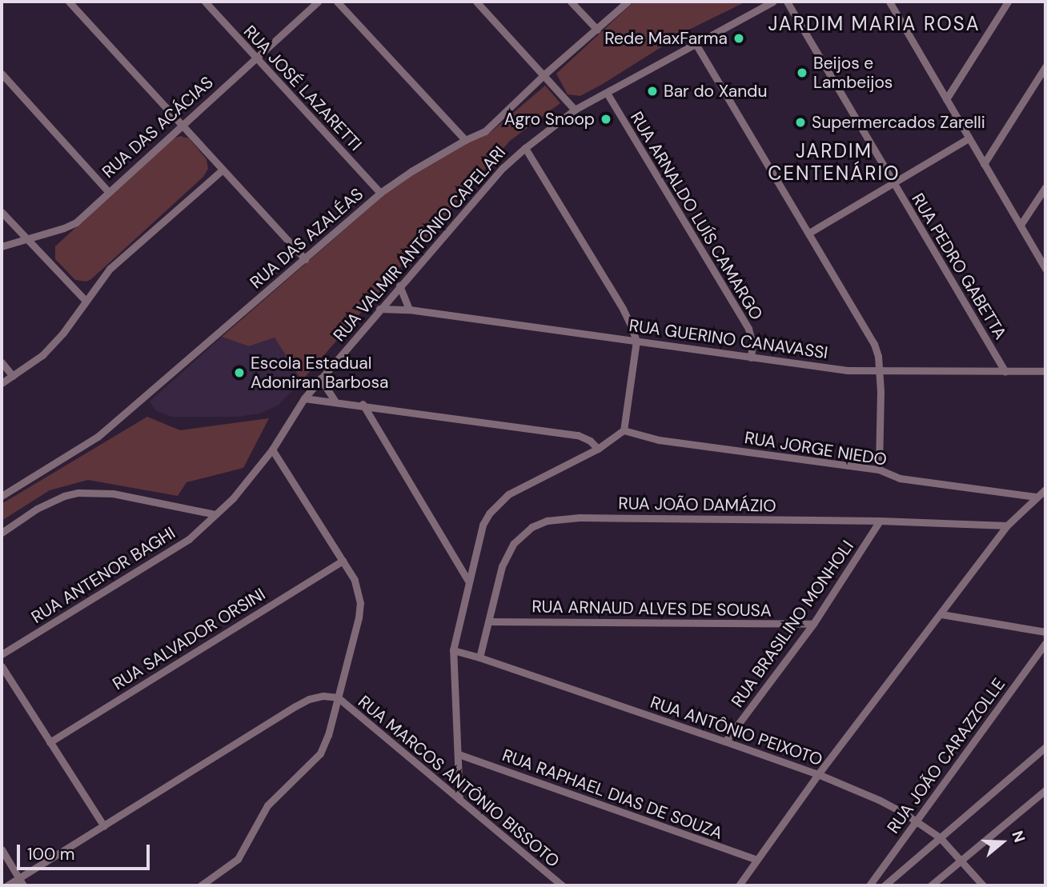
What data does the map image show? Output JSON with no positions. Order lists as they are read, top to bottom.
{
  "streets": {
    "street": [
      "RUA JOSÉ LAZARETTI",
      "RUA DAS ACÁCIAS",
      "RUA ARNALDO LUÍS CAMARGO",
      "RUA DAS AZALÉAS",
      "RUA VALMIR ANTÔNIO CAPELARI",
      "RUA PEDRO GABETTA",
      "RUA GUERINO CANAVASSI",
      "RUA JORGE NIEDO",
      "RUA JOÃO DAMÁZIO",
      "RUA ANTENOR BAGHI",
      "RUA ARNAUD ALVES DE SOUSA",
      "RUA BRASILINO MONHOLI",
      "RUA SALVADOR ORSINI",
      "RUA ANTÔNIO PEIXOTO",
      "RUA JOÃO CARAZZOLLE",
      "RUA MARCOS ANTÔNIO BISSOTO",
      "RUA RAPHAEL DIAS DE SOUZA"
    ]
  },
  "crossings": [
    ["RUA JOSÉ LAZARETTI", "RUA DAS ACÁCIAS"],
    ["RUA JOSÉ LAZARETTI", "RUA DAS AZALÉAS"],
    ["RUA ARNALDO LUÍS CAMARGO", "RUA VALMIR ANTÔNIO CAPELARI"],
    ["RUA ARNALDO LUÍS CAMARGO", "RUA GUERINO CANAVASSI"],
    ["RUA VALMIR ANTÔNIO CAPELARI", "RUA GUERINO CANAVASSI"],
    ["RUA VALMIR ANTÔNIO CAPELARI", "RUA ANTENOR BAGHI"],
    ["RUA PEDRO GABETTA", "RUA GUERINO CANAVASSI"],
    ["RUA JOÃO DAMÁZIO", "RUA ARNAUD ALVES DE SOUSA"],
    ["RUA JOÃO DAMÁZIO", "RUA BRASILINO MONHOLI"],
    ["RUA JOÃO DAMÁZIO", "RUA ANTÔNIO PEIXOTO"],
    ["RUA ARNAUD ALVES DE SOUSA", "RUA BRASILINO MONHOLI"],
    ["RUA BRASILINO MONHOLI", "RUA ANTÔNIO PEIXOTO"],
    ["RUA ANTÔNIO PEIXOTO", "RUA JOÃO CARAZZOLLE"]
  ],
  "districts": ["JARDIM MARIA ROSA", "JARDIM CENTENÁRIO"],
  "places": [
    "Rede MaxFarma",
    "Beijos e Lambeijos",
    "Bar do Xandu",
    "Agro Snoop",
    "Supermercados Zarelli",
    "Escola Estadual Adoniran Barbosa"
  ],
  "scale_bar": "100 m",
  "north": "right"
}
